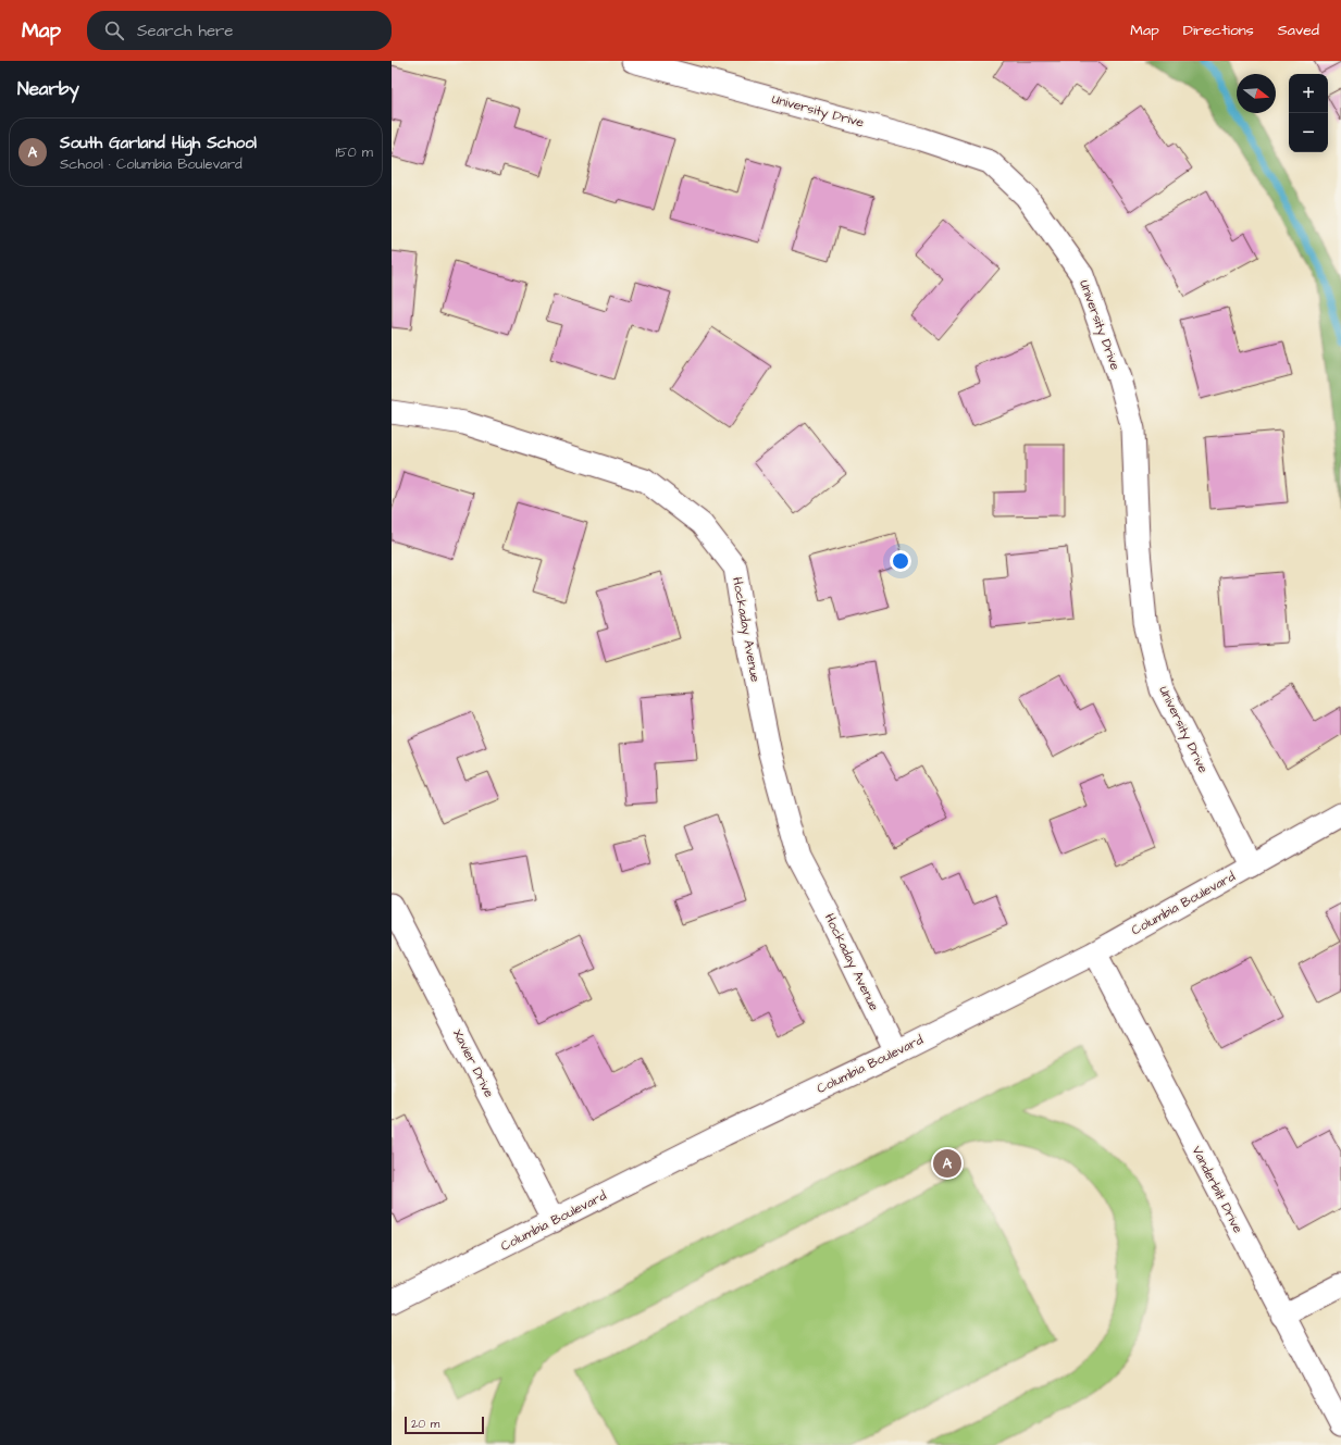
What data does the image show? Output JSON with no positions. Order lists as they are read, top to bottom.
{
  "streets": {
    "street": [
      "University Drive",
      "Hockaday Avenue",
      "Columbia Boulevard",
      "Xavier Drive",
      "Vanderbilt Drive"
    ]
  },
  "crossings": [
    ["University Drive", "Columbia Boulevard"],
    ["Hockaday Avenue", "Columbia Boulevard"],
    ["Columbia Boulevard", "Xavier Drive"],
    ["Columbia Boulevard", "Vanderbilt Drive"]
  ],
  "scale_bar": "20 m",
  "north": "right",
  "page": {
    "header": "Map",
    "search": "Search here",
    "nav": ["Map", "Directions", "Saved"],
    "heading": "Nearby",
    "map_buttons": ["+", "−"],
    "list": [
      {
        "mark": "A",
        "name": "South Garland High School",
        "note": "School · Columbia Boulevard",
        "value": "150 m"
      }
    ],
    "pins": "A",
    "scale": "20 m"
  }
}
